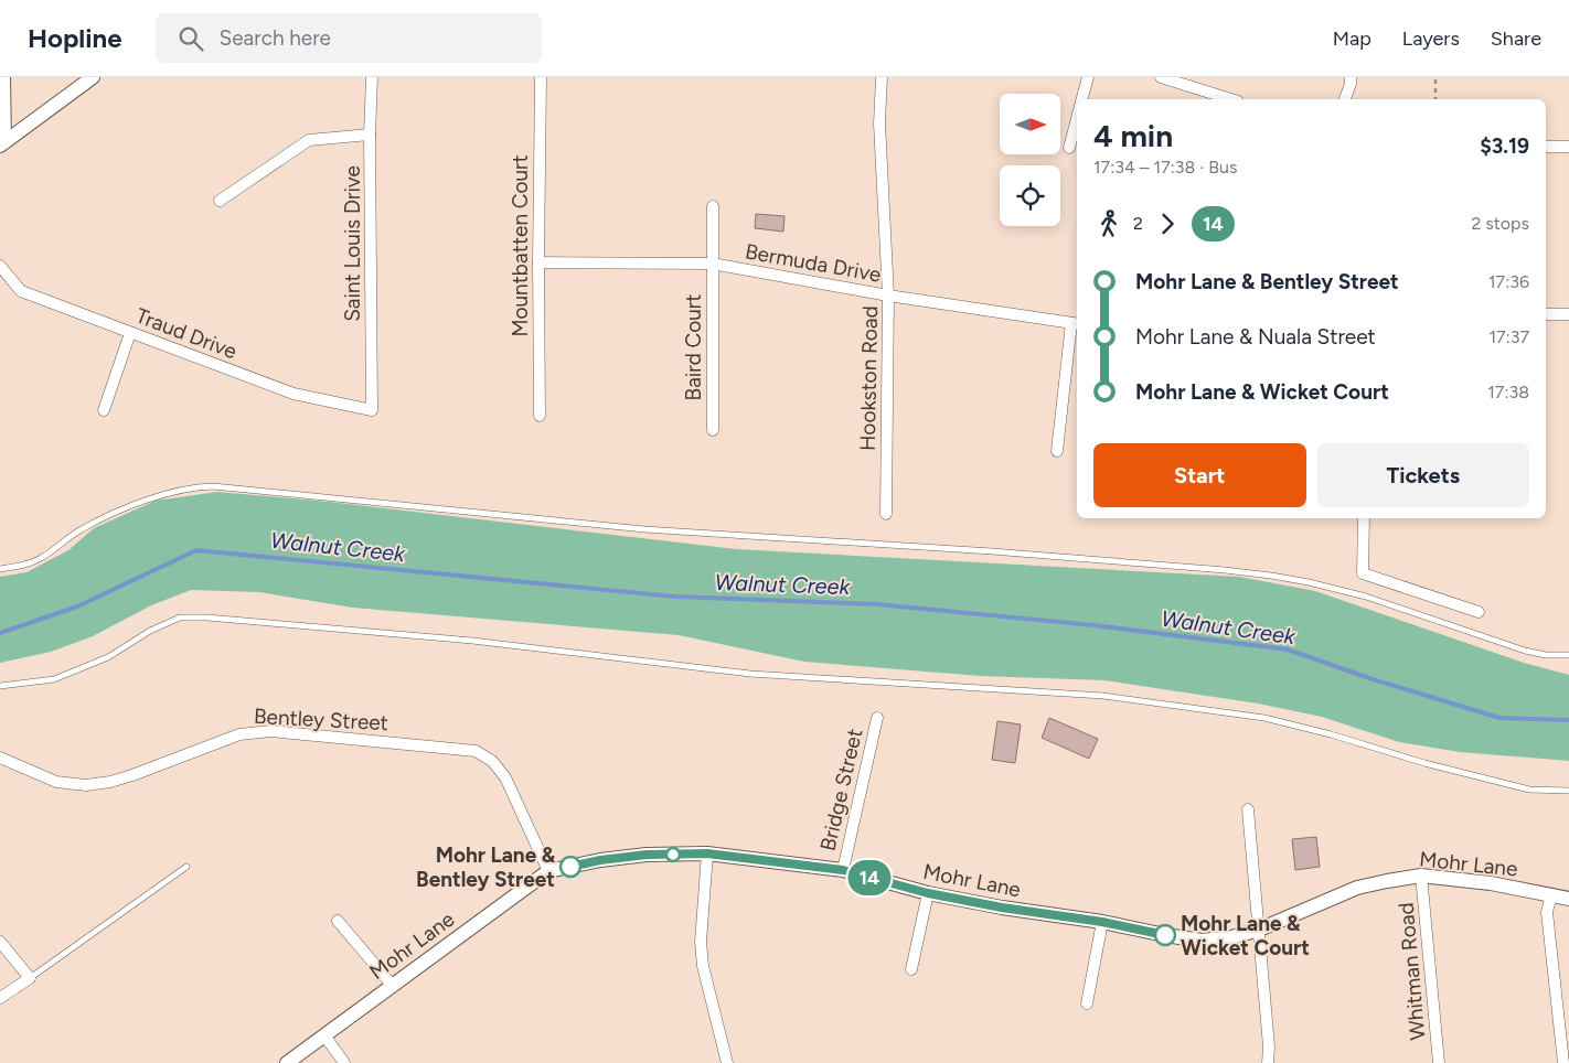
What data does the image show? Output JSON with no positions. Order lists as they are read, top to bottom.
{
  "streets": {
    "street": [
      "Saint Louis Drive",
      "Mountbatten Court",
      "Bermuda Drive",
      "Traud Drive",
      "Baird Court",
      "Hookston Road",
      "Bentley Street",
      "Bridge Street",
      "Mohr Lane",
      "Whitman Road"
    ]
  },
  "crossings": [
    ["Saint Louis Drive", "Traud Drive"],
    ["Mountbatten Court", "Bermuda Drive"],
    ["Bermuda Drive", "Baird Court"],
    ["Bermuda Drive", "Hookston Road"],
    ["Bentley Street", "Mohr Lane"],
    ["Bridge Street", "Mohr Lane"],
    ["Mohr Lane", "Whitman Road"]
  ],
  "water": ["Walnut Creek"],
  "places": ["Mohr Lane & Bentley Street", "Mohr Lane & Wicket Court"],
  "lines": ["bus line 14"],
  "north": "right",
  "page": {
    "header": "Hopline",
    "search": "Search here",
    "nav": ["Map", "Layers", "Share"],
    "on_map": "14",
    "heading": ["4 min", "17:34 – 17:38 · Bus", "$3.19"],
    "legs": ["2", "14", "2 stops"],
    "list": [
      {
        "name": "Mohr Lane & Bentley Street",
        "value": "17:36"
      },
      {
        "name": "Mohr Lane & Nuala Street",
        "value": "17:37"
      },
      {
        "name": "Mohr Lane & Wicket Court",
        "value": "17:38"
      }
    ],
    "buttons": ["Start", "Tickets"]
  }
}
